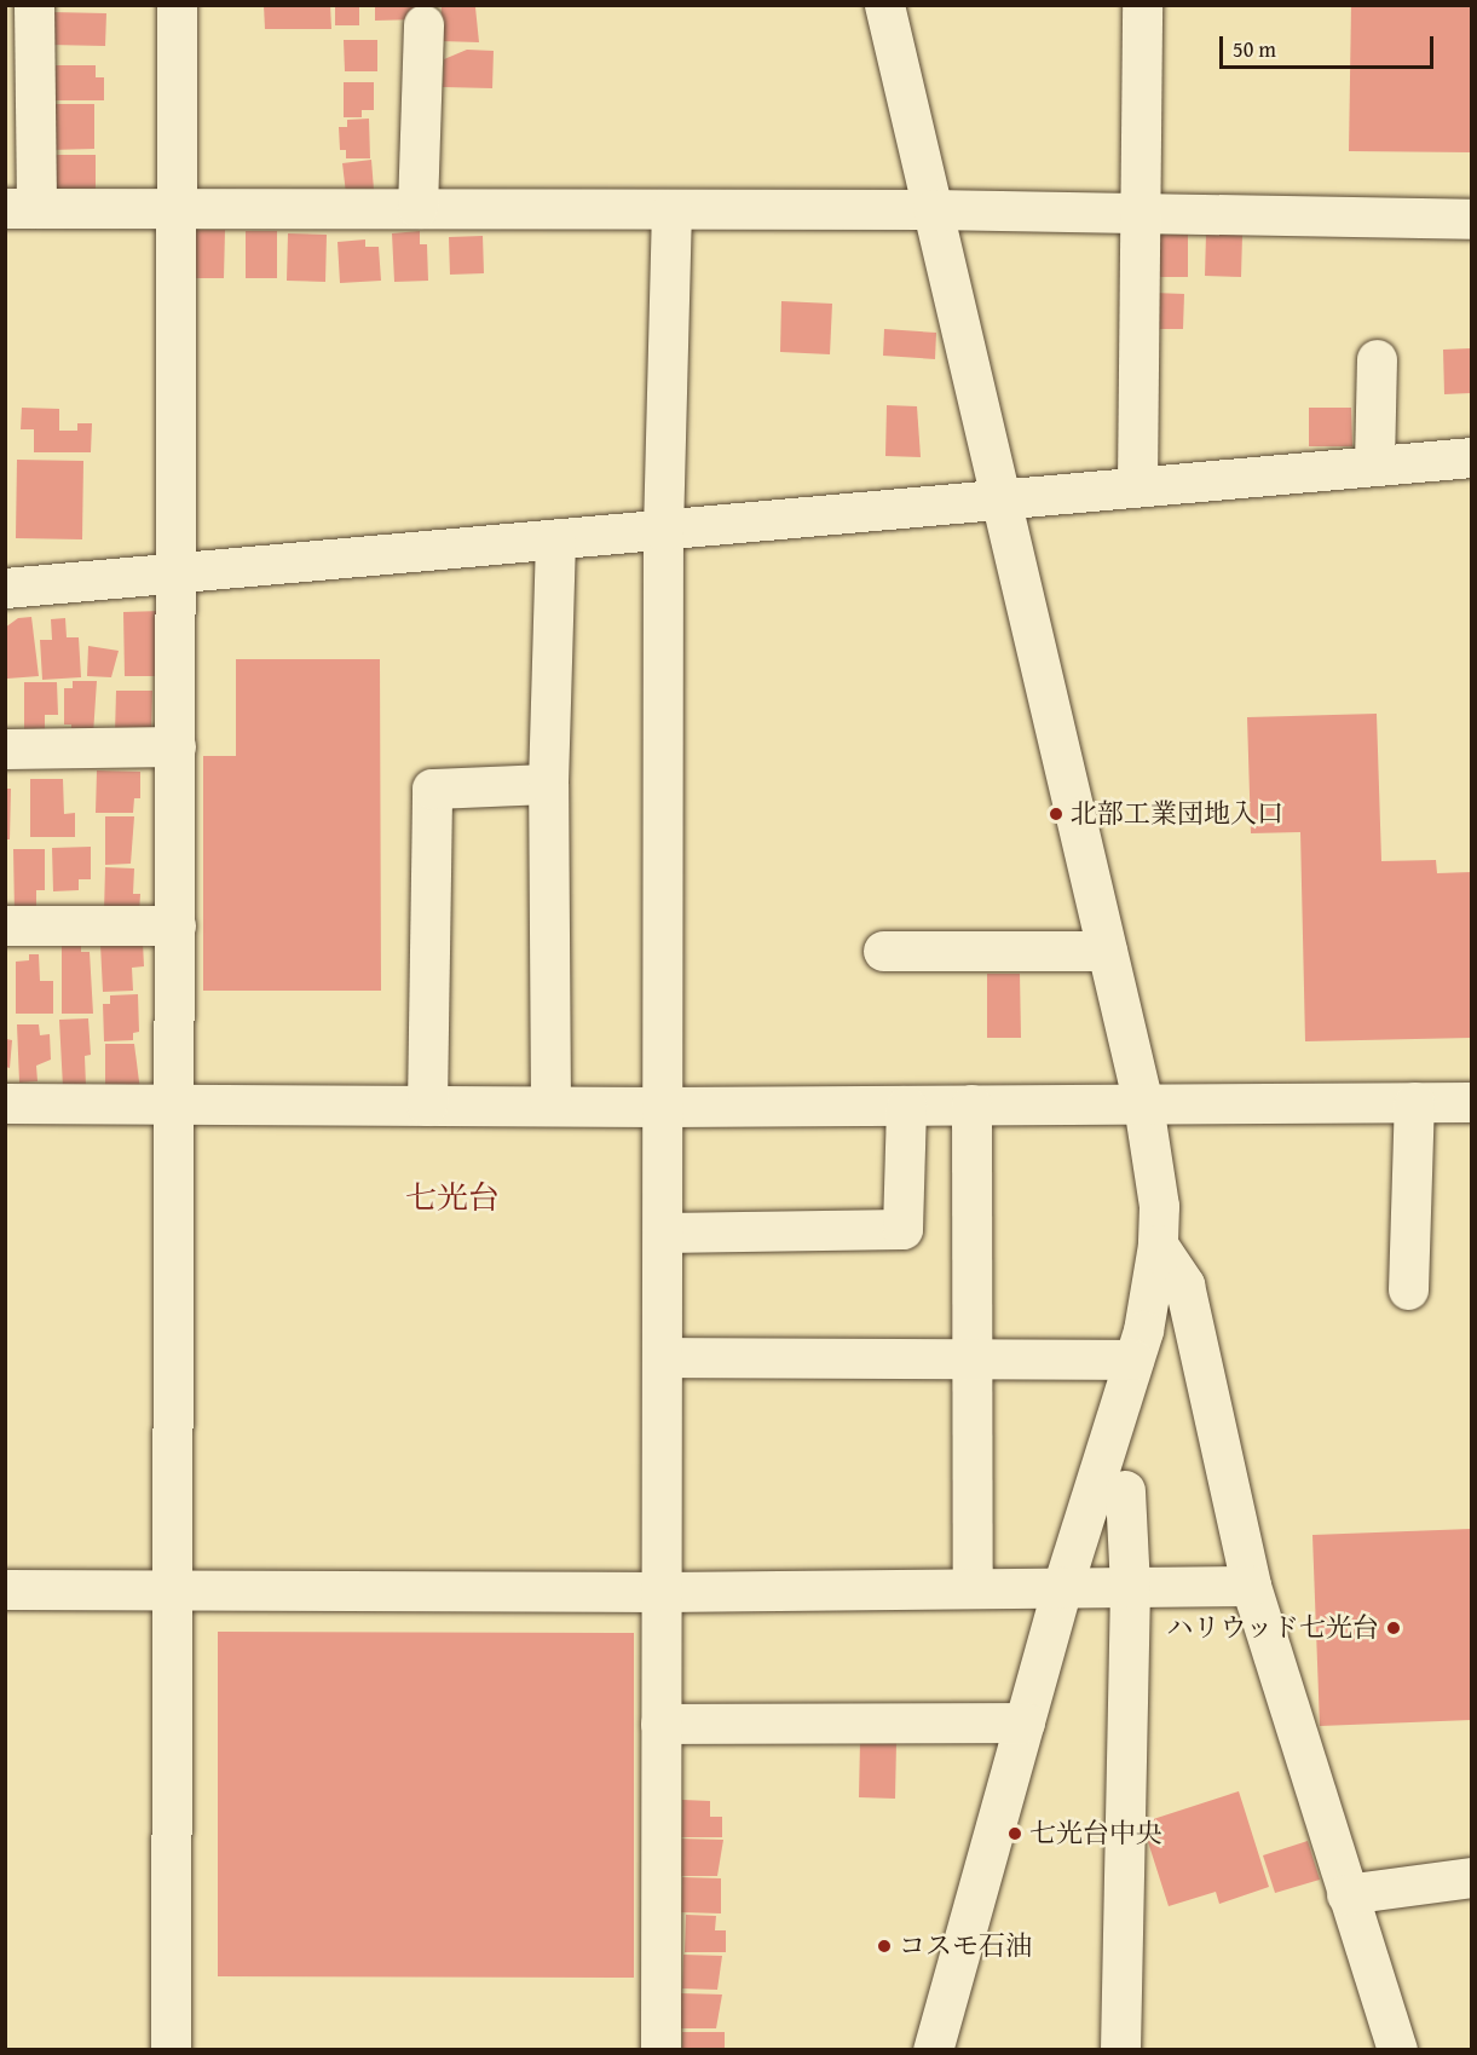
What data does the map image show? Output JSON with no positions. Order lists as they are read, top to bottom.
{
  "districts": ["七光台"],
  "places": [
    "北部工業団地入口",
    "ハリウッド七光台",
    "七光台中央",
    "コスモ石油"
  ],
  "scale_bar": "50 m"
}
